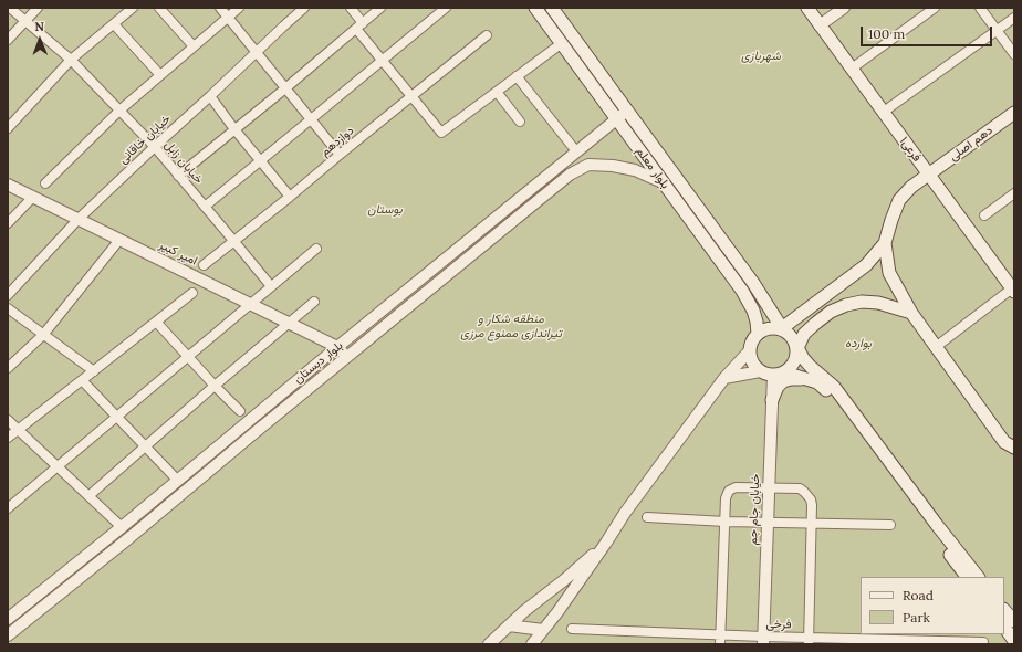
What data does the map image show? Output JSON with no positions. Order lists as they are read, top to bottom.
{
  "streets": {
    "main road": ["دهم اصلی", "فرعی۱", "بلوار معلم"],
    "street": [
      "خیابان خاقانی",
      "دوازدهم",
      "خیابان زابل",
      "امیر کبیر",
      "بلوار دبستان",
      "خیابان جام جم",
      "فرخی"
    ]
  },
  "crossings": [
    ["خیابان خاقانی", "خیابان زابل"],
    ["خیابان خاقانی", "امیر کبیر"],
    ["دوازدهم", "خیابان زابل"],
    ["دهم اصلی", "فرعی۱"],
    ["بلوار معلم", "بلوار دبستان"],
    ["بلوار معلم", "خیابان جام جم"],
    ["امیر کبیر", "بلوار دبستان"],
    ["خیابان جام جم", "فرخی"]
  ],
  "parks": [
    "شهربازی",
    "بوستان",
    "منطقه شکار و تیراندازی ممنوع مرزی",
    "بوارده"
  ],
  "legend": ["Road", "Park"],
  "scale_bar": "100 m",
  "north": "top"
}
